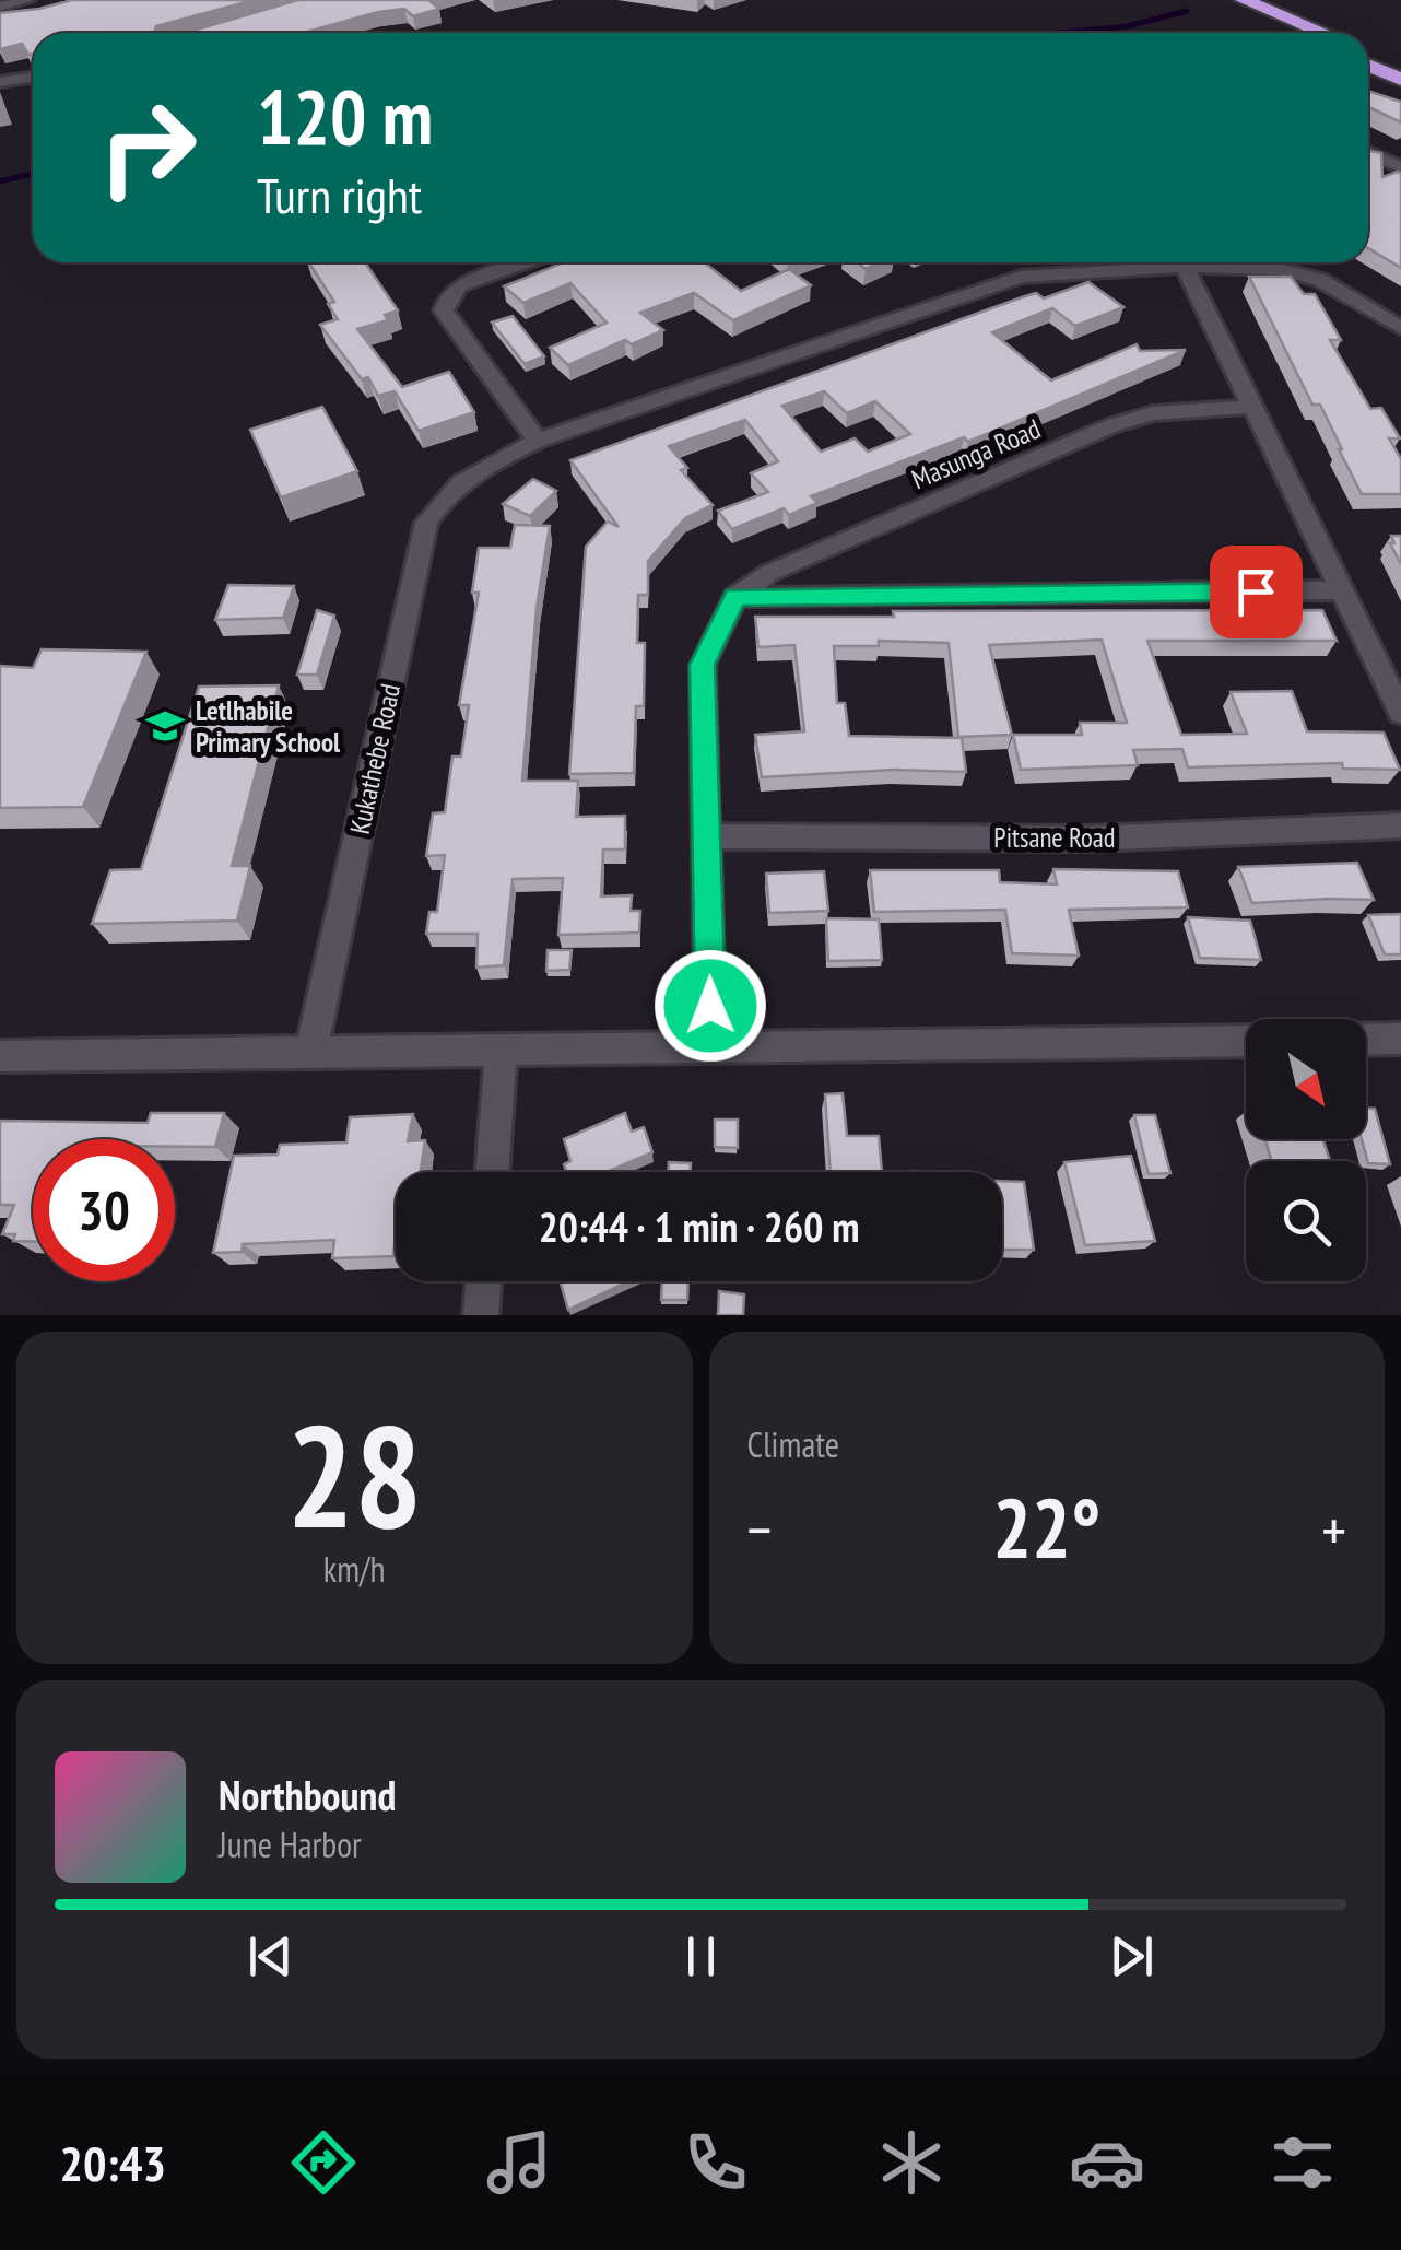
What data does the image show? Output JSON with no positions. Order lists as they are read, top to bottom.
{
  "streets": {
    "street": ["Masunga Road", "Kukathebe Road", "Pitsane Road"]
  },
  "places": {
    "school or university": ["Letlhabile Primary School"]
  },
  "north": "bottom right",
  "page": {
    "turn": ["120 m", "Turn right"],
    "limit": "30",
    "trip": "20:44 · 1 min · 260 m",
    "tile": [
      ["28", "km/h"],
      "Climate"
    ],
    "heat": ["−", "22°", "+"],
    "song": ["Northbound", "June Harbor"],
    "tabs": "20:43"
  }
}
